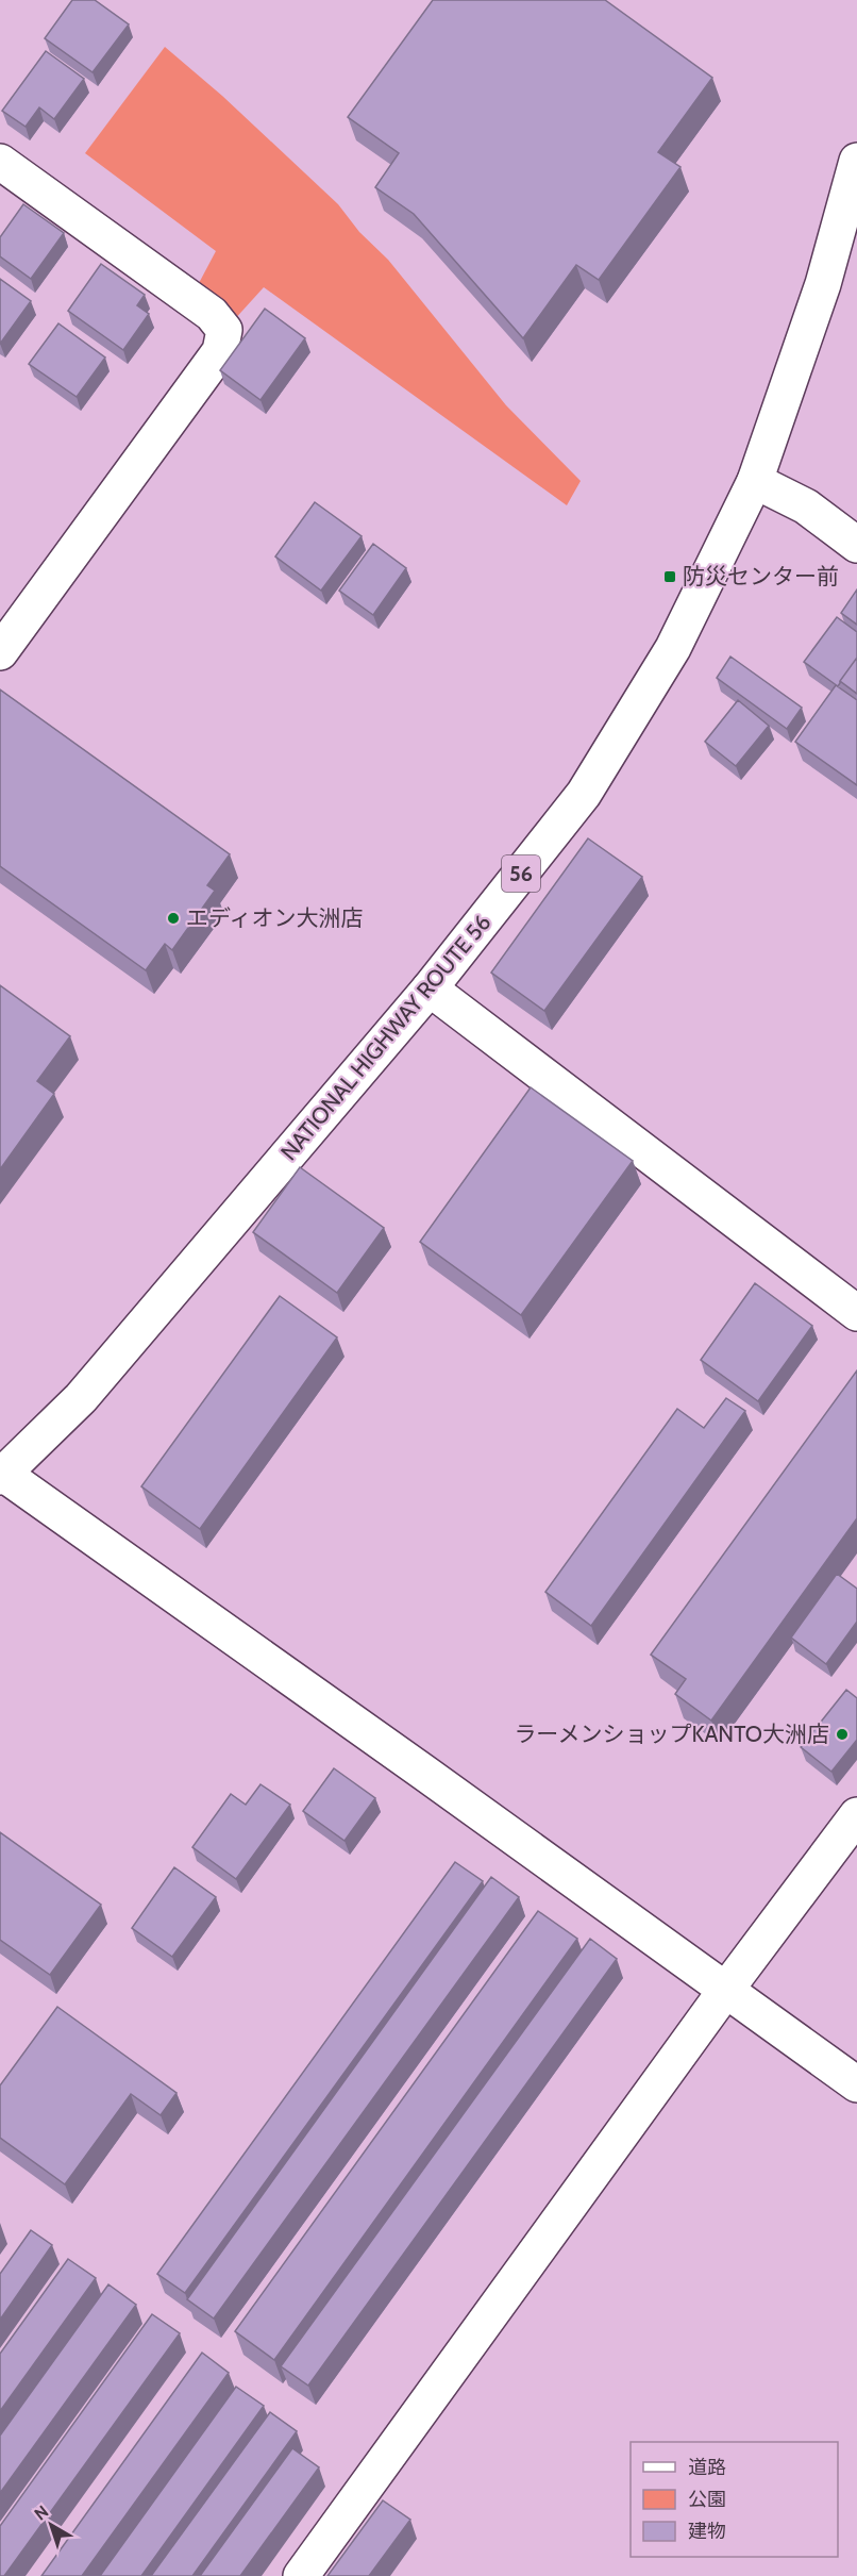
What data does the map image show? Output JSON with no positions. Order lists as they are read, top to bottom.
{
  "streets": {
    "main road": ["56", "NATIONAL HIGHWAY ROUTE 56"]
  },
  "places": {
    "transit": ["防災センター前"],
    "other": ["エディオン大洲店", "ラーメンショップKANTO大洲店"]
  },
  "legend": ["道路", "公園", "建物"],
  "north": "top left"
}
